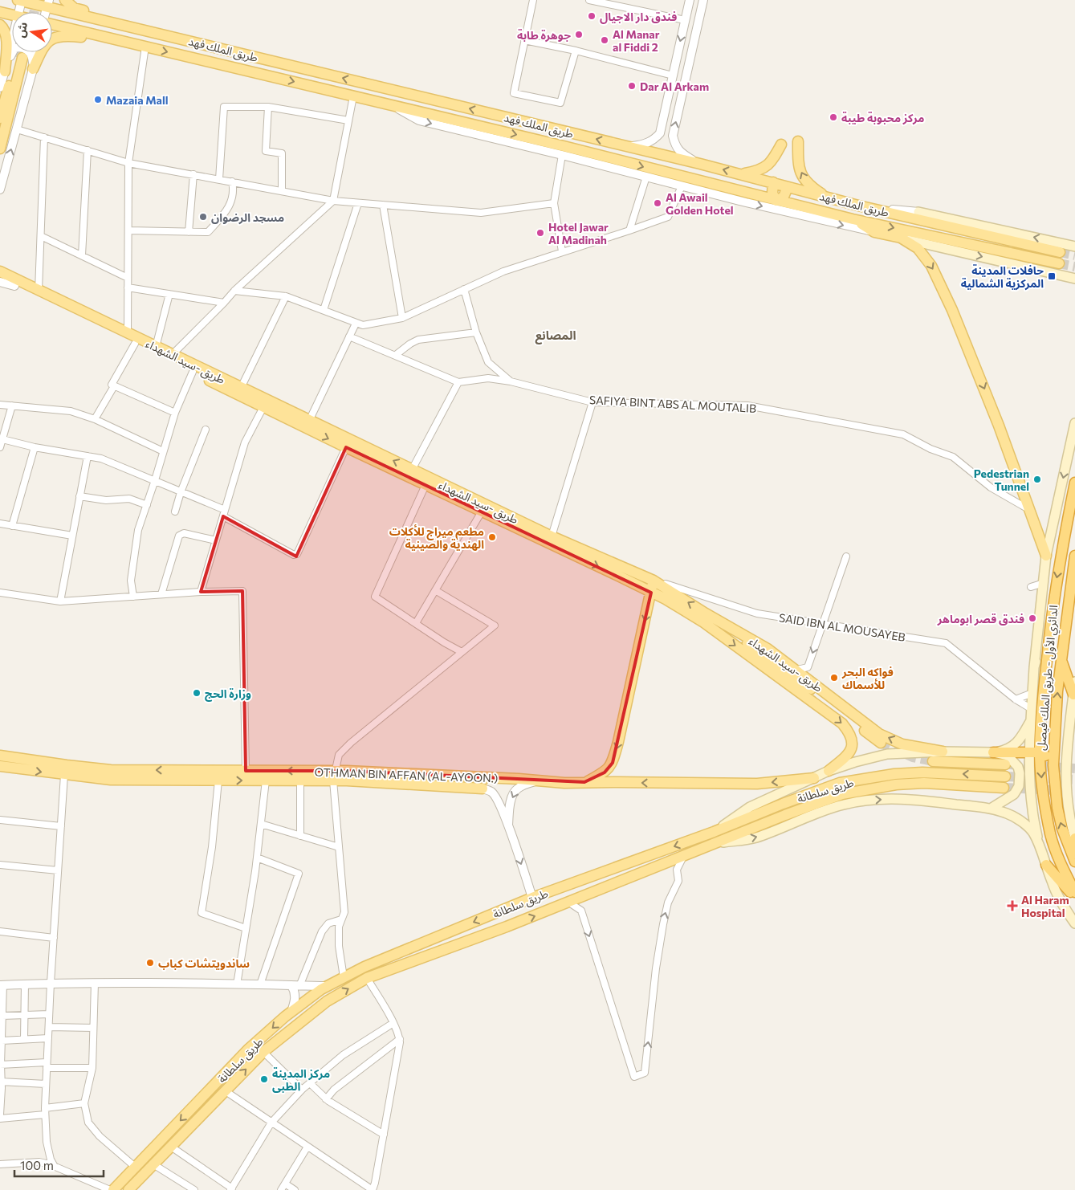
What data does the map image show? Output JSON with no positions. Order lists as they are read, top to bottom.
{
  "streets": {
    "highway": ["الدائري الأول - طريق الملك فيصل"],
    "main road": [
      "طريق الملك فهد",
      "طريق -سيد الشهداء",
      "OTHMAN BIN AFFAN (AL-AYOON.)",
      "طريق سلطانة"
    ],
    "street": ["SAFIYA BINT ABS AL MOUTALIB", "SAID IBN AL MOUSAYEB"]
  },
  "crossings": [
    ["طريق -سيد الشهداء", "SAID IBN AL MOUSAYEB"]
  ],
  "districts": ["المصانع"],
  "places": {
    "other": [
      "فندق دار الاجيال",
      "جوهرة طابة",
      "Al Manar al Fiddi 2",
      "Dar Al Arkam",
      "Mazaia Mall",
      "مركز محبوبة طيبة",
      "Al Awail Golden Hotel",
      "مسجد الرضوان",
      "Hotel Jawar Al Madinah",
      "Pedestrian Tunnel",
      "مطعم ميراج للأكلات الهندية والصينية",
      "فندق قصر ابوماهر",
      "فواكه البحر للأسماك",
      "وزارة الحج",
      "ساندويتشات كباب",
      "مرکز المدینة الطبی"
    ],
    "transit": ["حافلات المدينة المركزية الشمالية"],
    "health": ["Al Haram Hospital"]
  },
  "scale_bar": "100 m",
  "north": "left"
}
